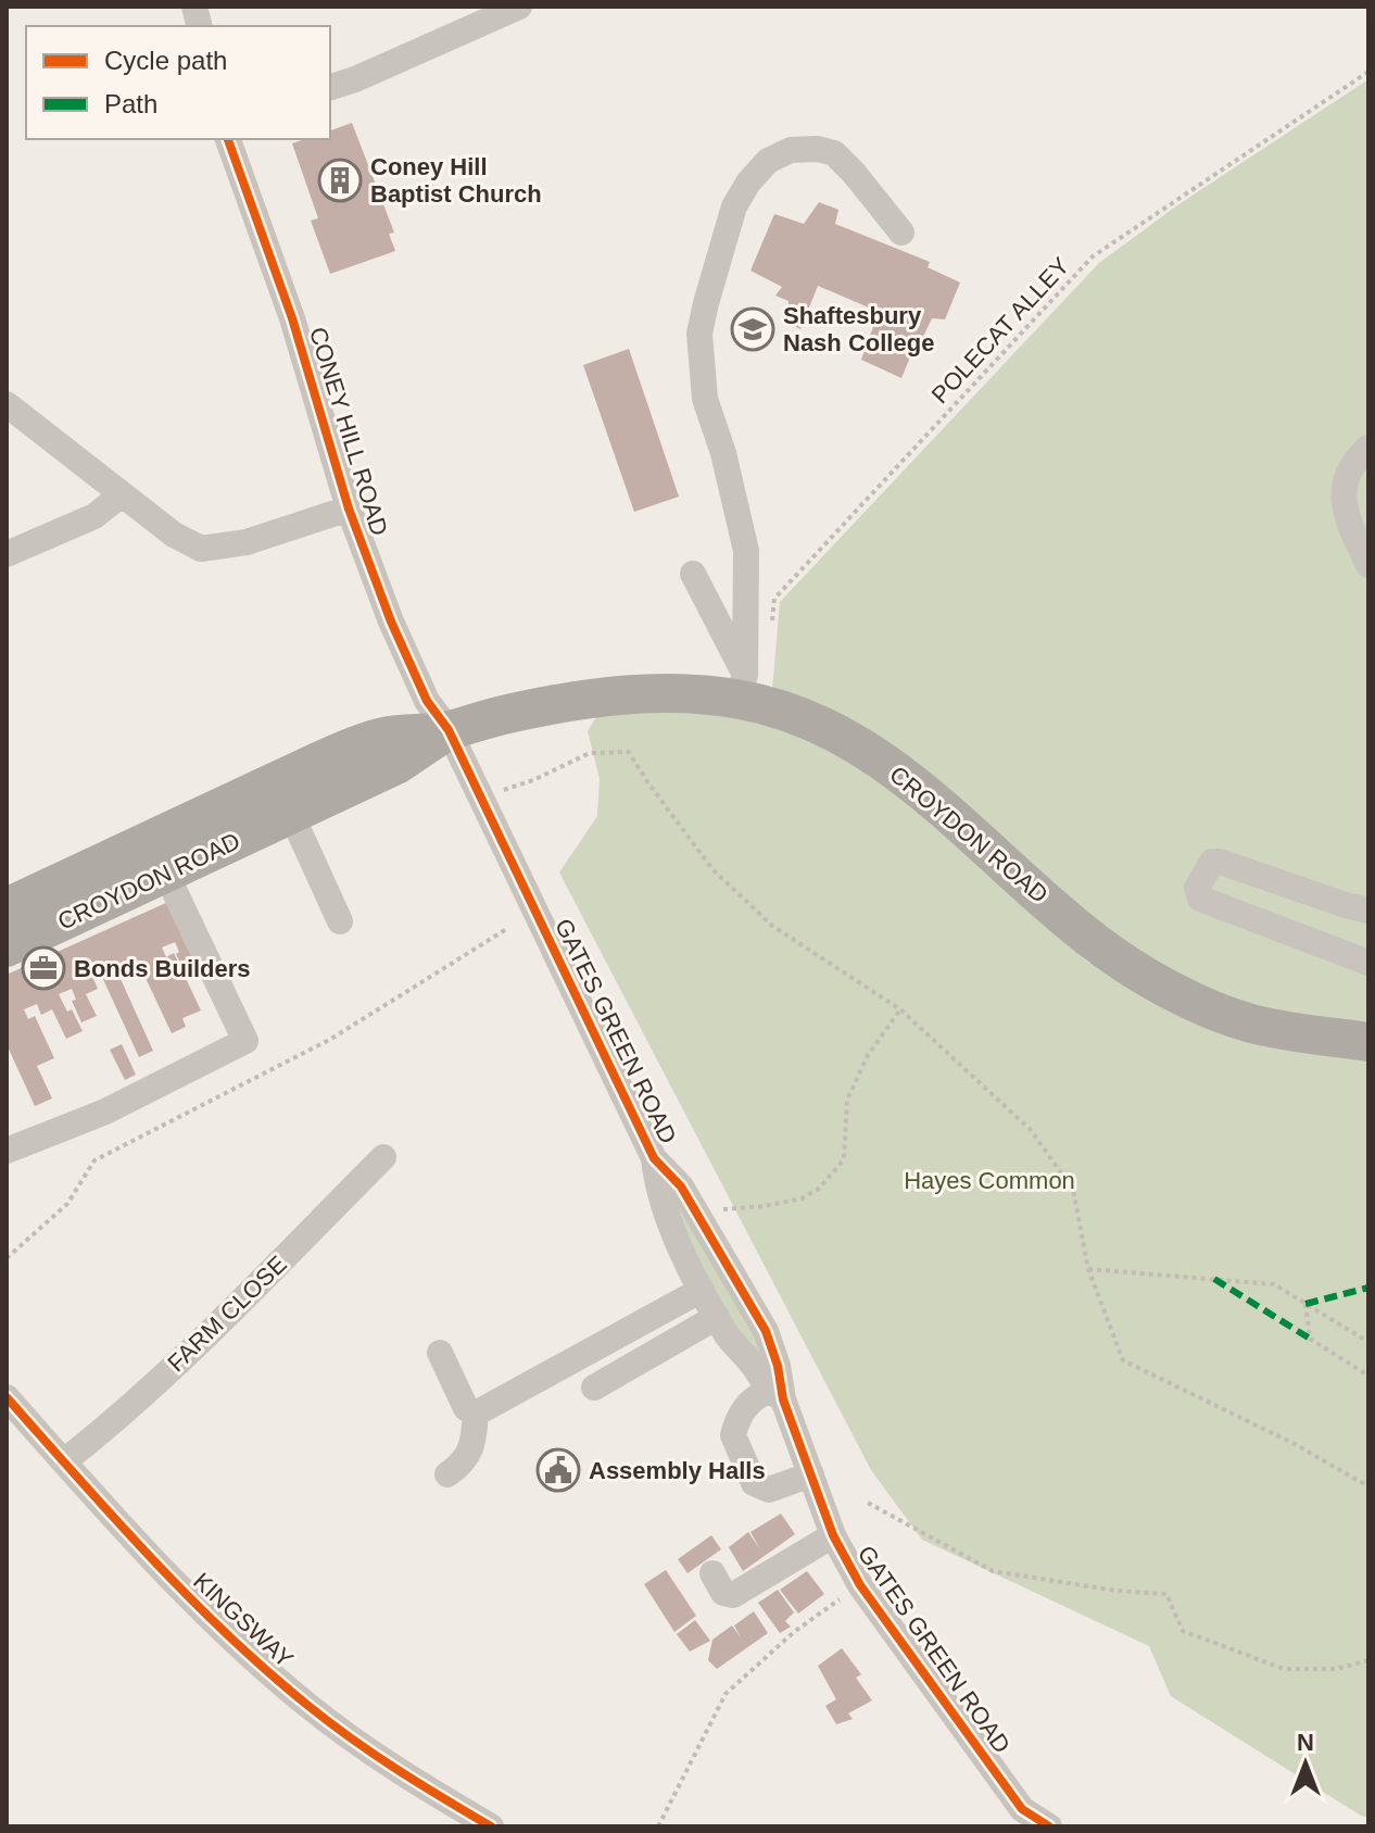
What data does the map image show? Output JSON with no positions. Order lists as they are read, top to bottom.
{
  "streets": {
    "highway": ["CROYDON ROAD"],
    "street": [
      "CONEY HILL ROAD",
      "GATES GREEN ROAD",
      "FARM CLOSE",
      "KINGSWAY"
    ],
    "path": ["POLECAT ALLEY"]
  },
  "crossings": [
    ["CONEY HILL ROAD", "CROYDON ROAD"],
    ["CONEY HILL ROAD", "GATES GREEN ROAD"],
    ["CROYDON ROAD", "GATES GREEN ROAD"],
    ["FARM CLOSE", "KINGSWAY"]
  ],
  "parks": ["Hayes Common"],
  "places": {
    "building": ["Coney Hill Baptist Church"],
    "school or university": ["Shaftesbury Nash College"],
    "office": ["Bonds Builders"],
    "public building": ["Assembly Halls"]
  },
  "legend": ["Cycle path", "Path"],
  "north": "top"
}
